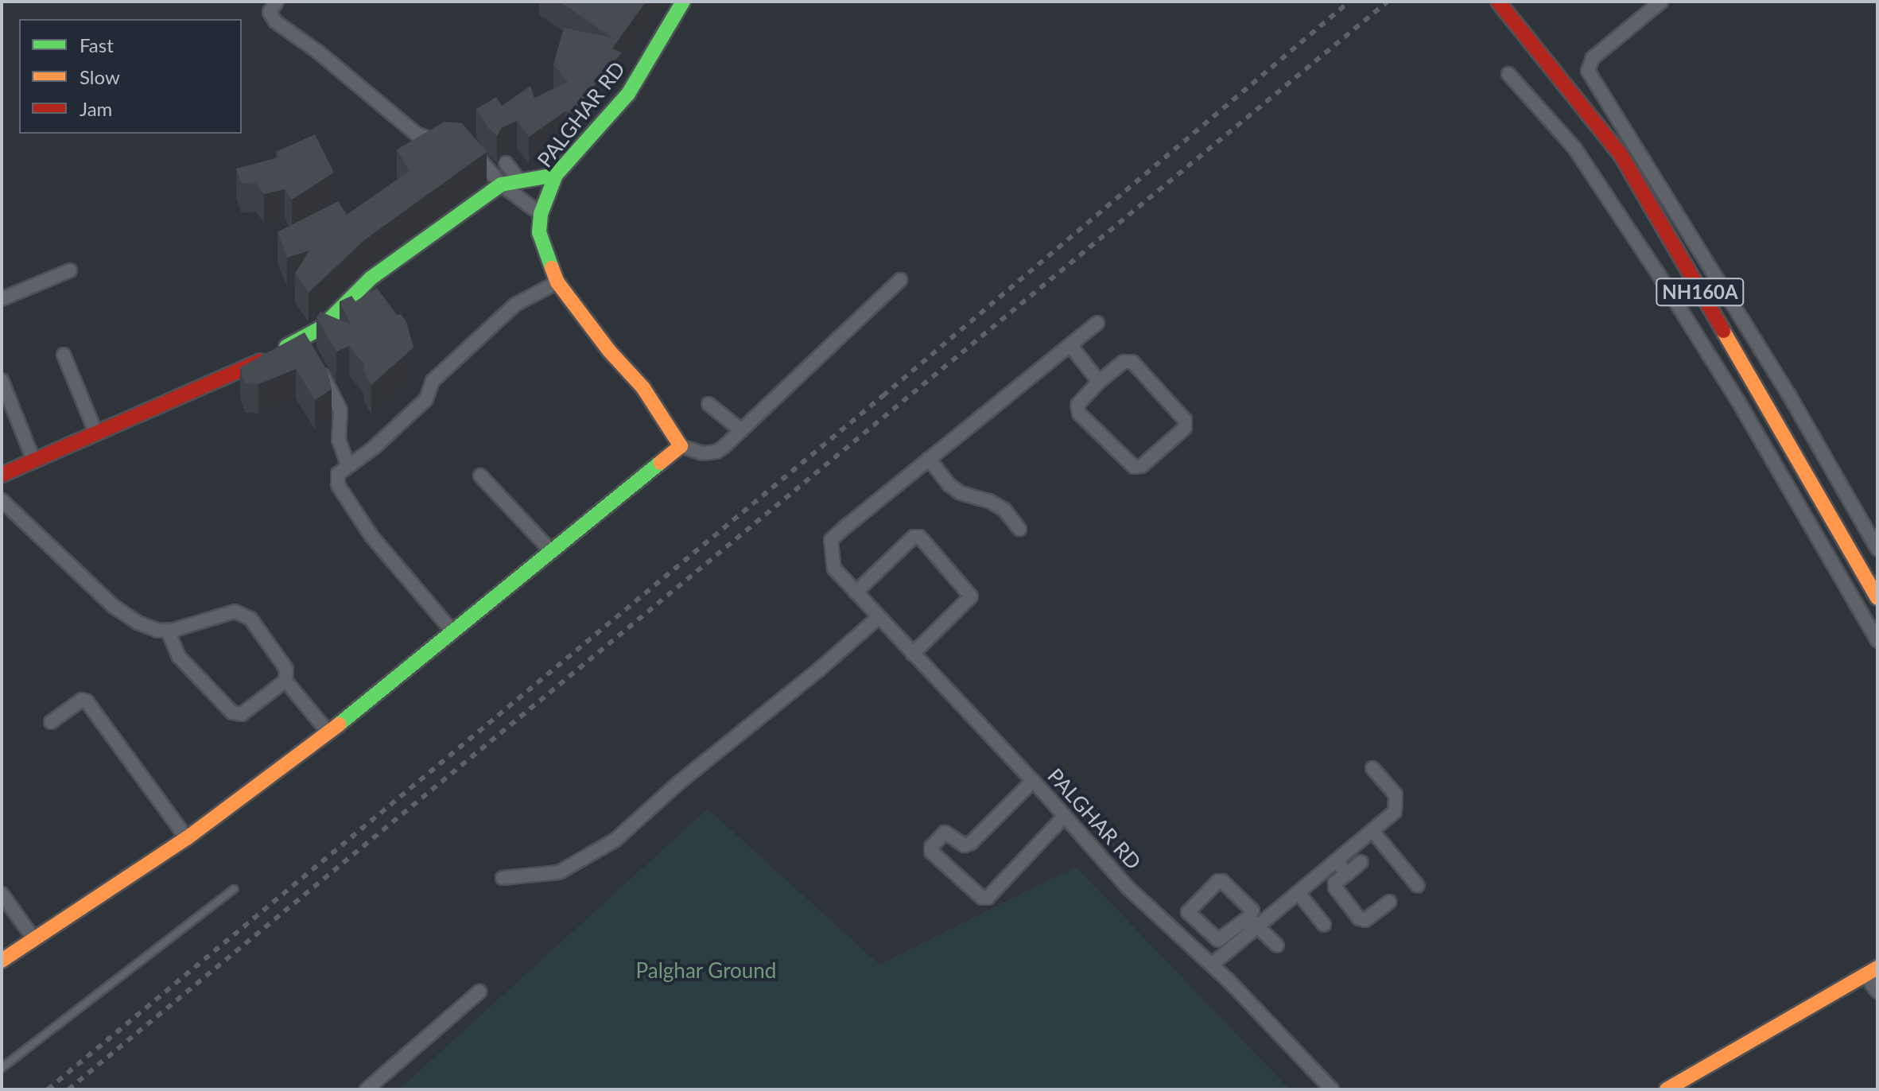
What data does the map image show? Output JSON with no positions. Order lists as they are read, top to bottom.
{
  "streets": {
    "main road": ["PALGHAR RD", "NH160A"]
  },
  "parks": ["Palghar Ground"],
  "legend": ["Fast", "Slow", "Jam"]
}
